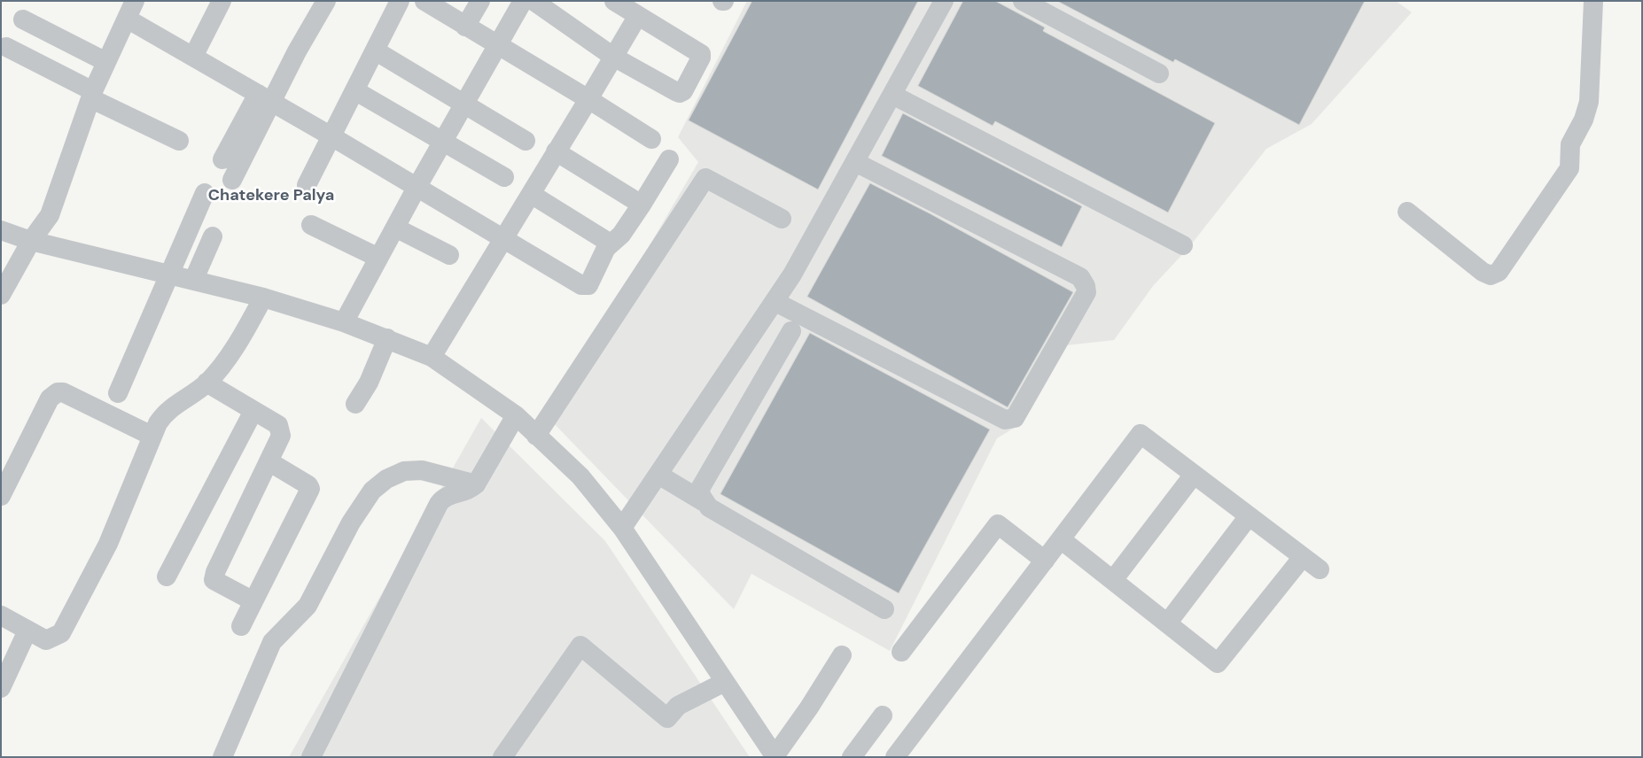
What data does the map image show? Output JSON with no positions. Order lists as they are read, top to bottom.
{
  "districts": ["Chatekere Palya"]
}
